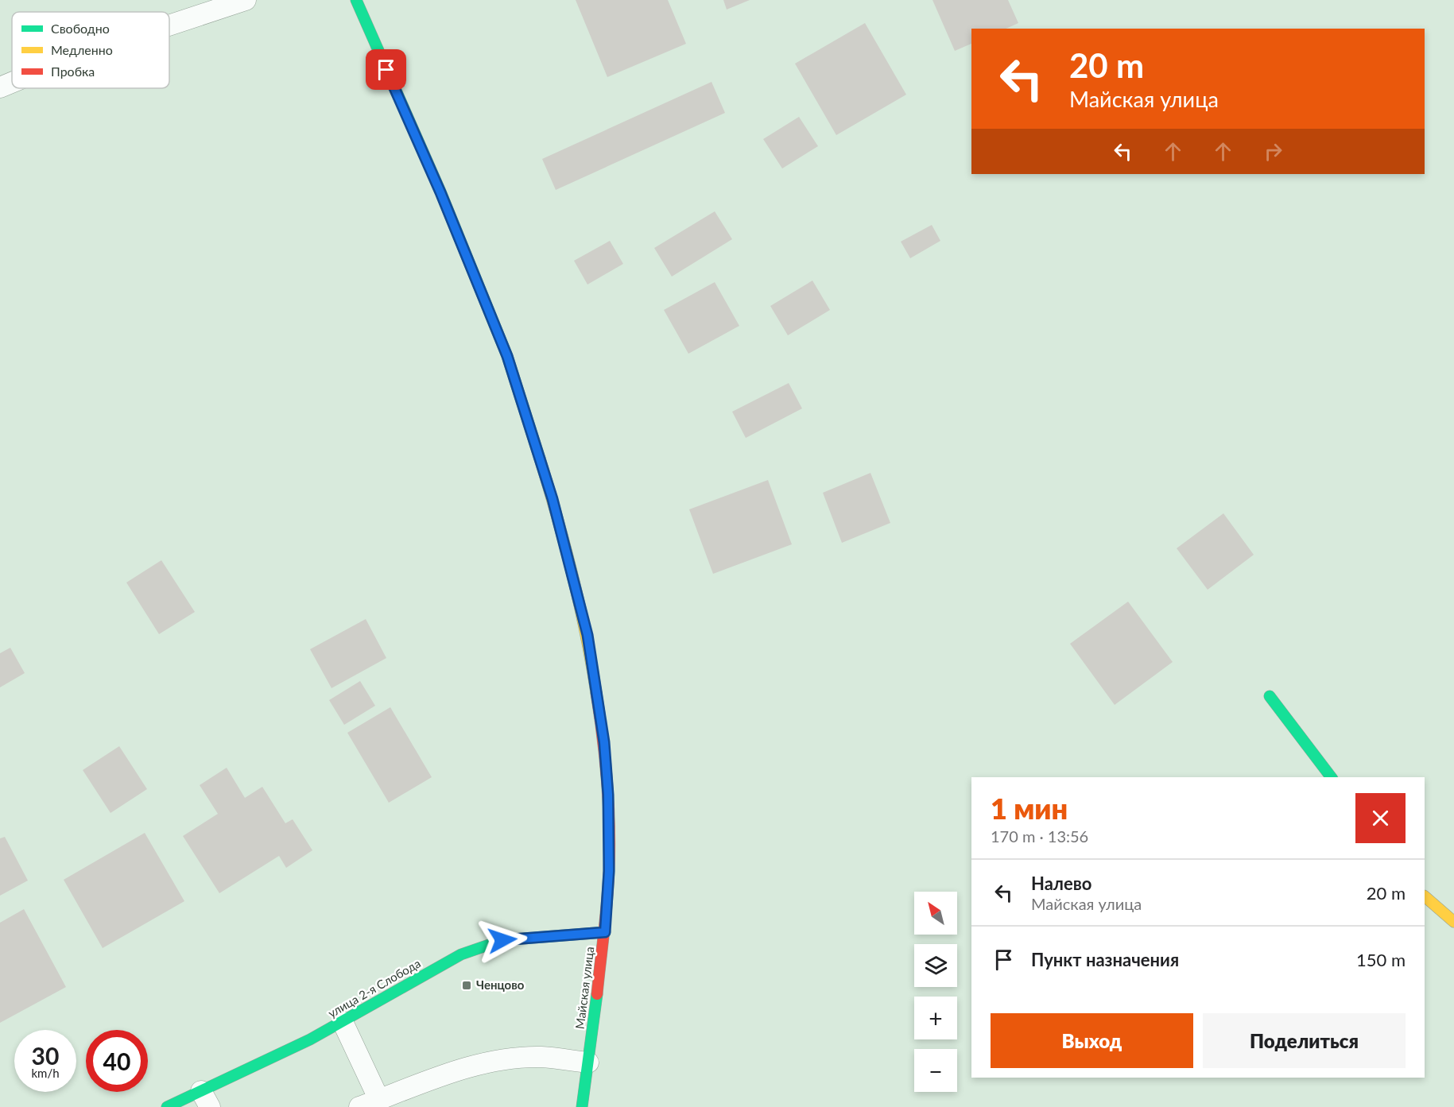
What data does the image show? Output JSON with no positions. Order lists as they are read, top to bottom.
{
  "streets": {
    "street": ["Майская улица", "улица 2-я Слобода"]
  },
  "crossings": [
    ["Майская улица", "улица 2-я Слобода"]
  ],
  "places": {
    "transit": ["Ченцово"]
  },
  "legend": ["Свободно", "Медленно", "Пробка"],
  "north": "top left",
  "page": {
    "turn": ["20 m", "Майская улица"],
    "heading": ["1 мин", "170 m · 13:56"],
    "list": [
      {
        "name": "Налево",
        "note": "Майская улица",
        "value": "20 m"
      },
      {
        "name": "Пункт назначения",
        "value": "150 m"
      }
    ],
    "map_buttons": ["+", "−"],
    "buttons": ["Выход", "Поделиться"],
    "speed": "30 km/h",
    "limit": "40"
  }
}
